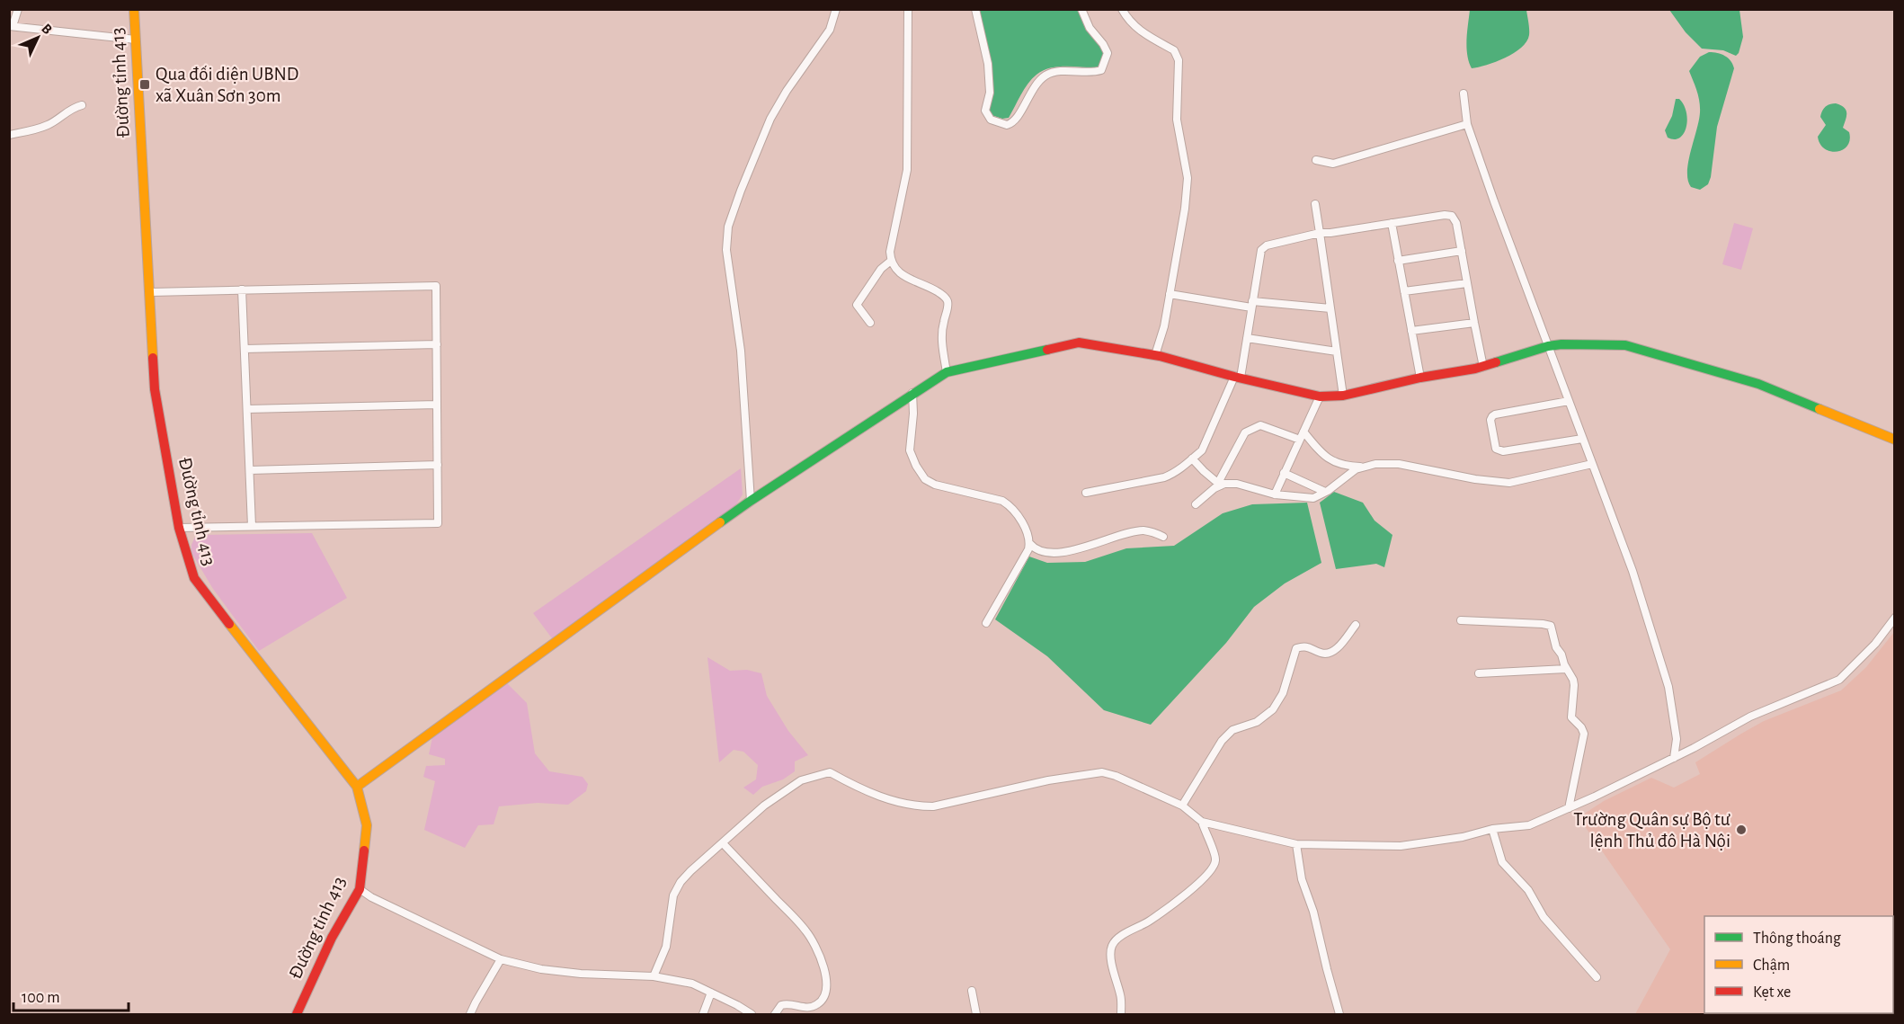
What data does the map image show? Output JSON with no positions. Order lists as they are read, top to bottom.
{
  "streets": {
    "street": ["Đường tỉnh 413"]
  },
  "places": {
    "transit": ["Qua đối diện UBND xã Xuân Sơn 30m"],
    "other": ["Trường Quân sự Bộ tư lệnh Thủ đô Hà Nội"]
  },
  "legend": ["Thông thoáng", "Chậm", "Kẹt xe"],
  "scale_bar": "100 m",
  "north": "top right"
}
